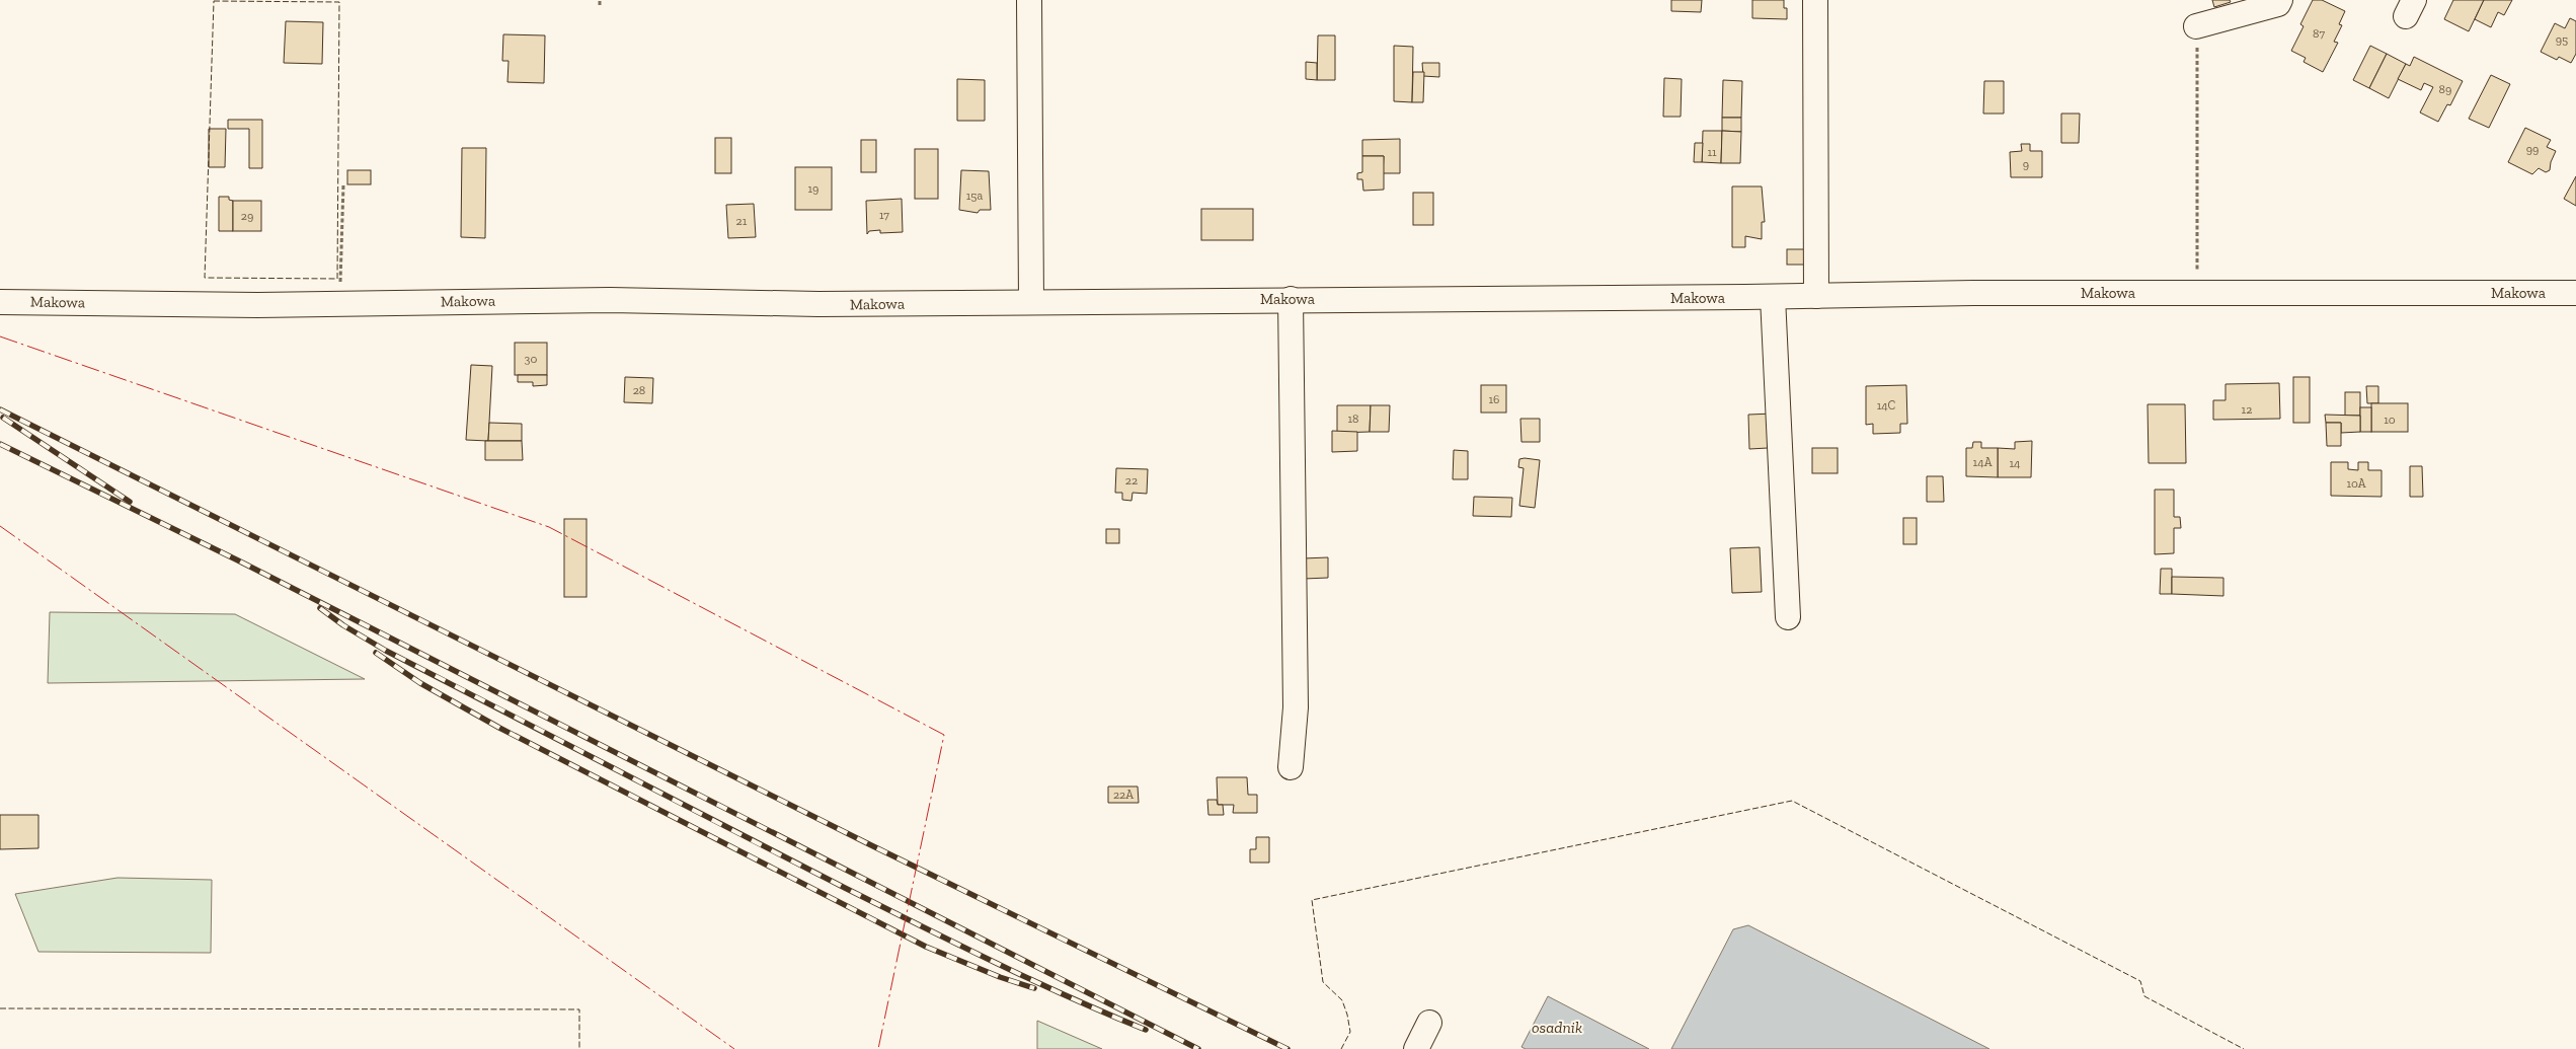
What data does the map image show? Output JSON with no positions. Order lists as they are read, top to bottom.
{
  "streets": {
    "street": ["Makowa"]
  },
  "water": ["osadnik"],
  "house_numbers": [
    "87",
    "95",
    "89",
    "99",
    "11",
    "9",
    "19",
    "15a",
    "17",
    "29",
    "21",
    "30",
    "28",
    "16",
    "14C",
    "12",
    "18",
    "10",
    "14A",
    "14",
    "22",
    "10A",
    "22A"
  ]
}
